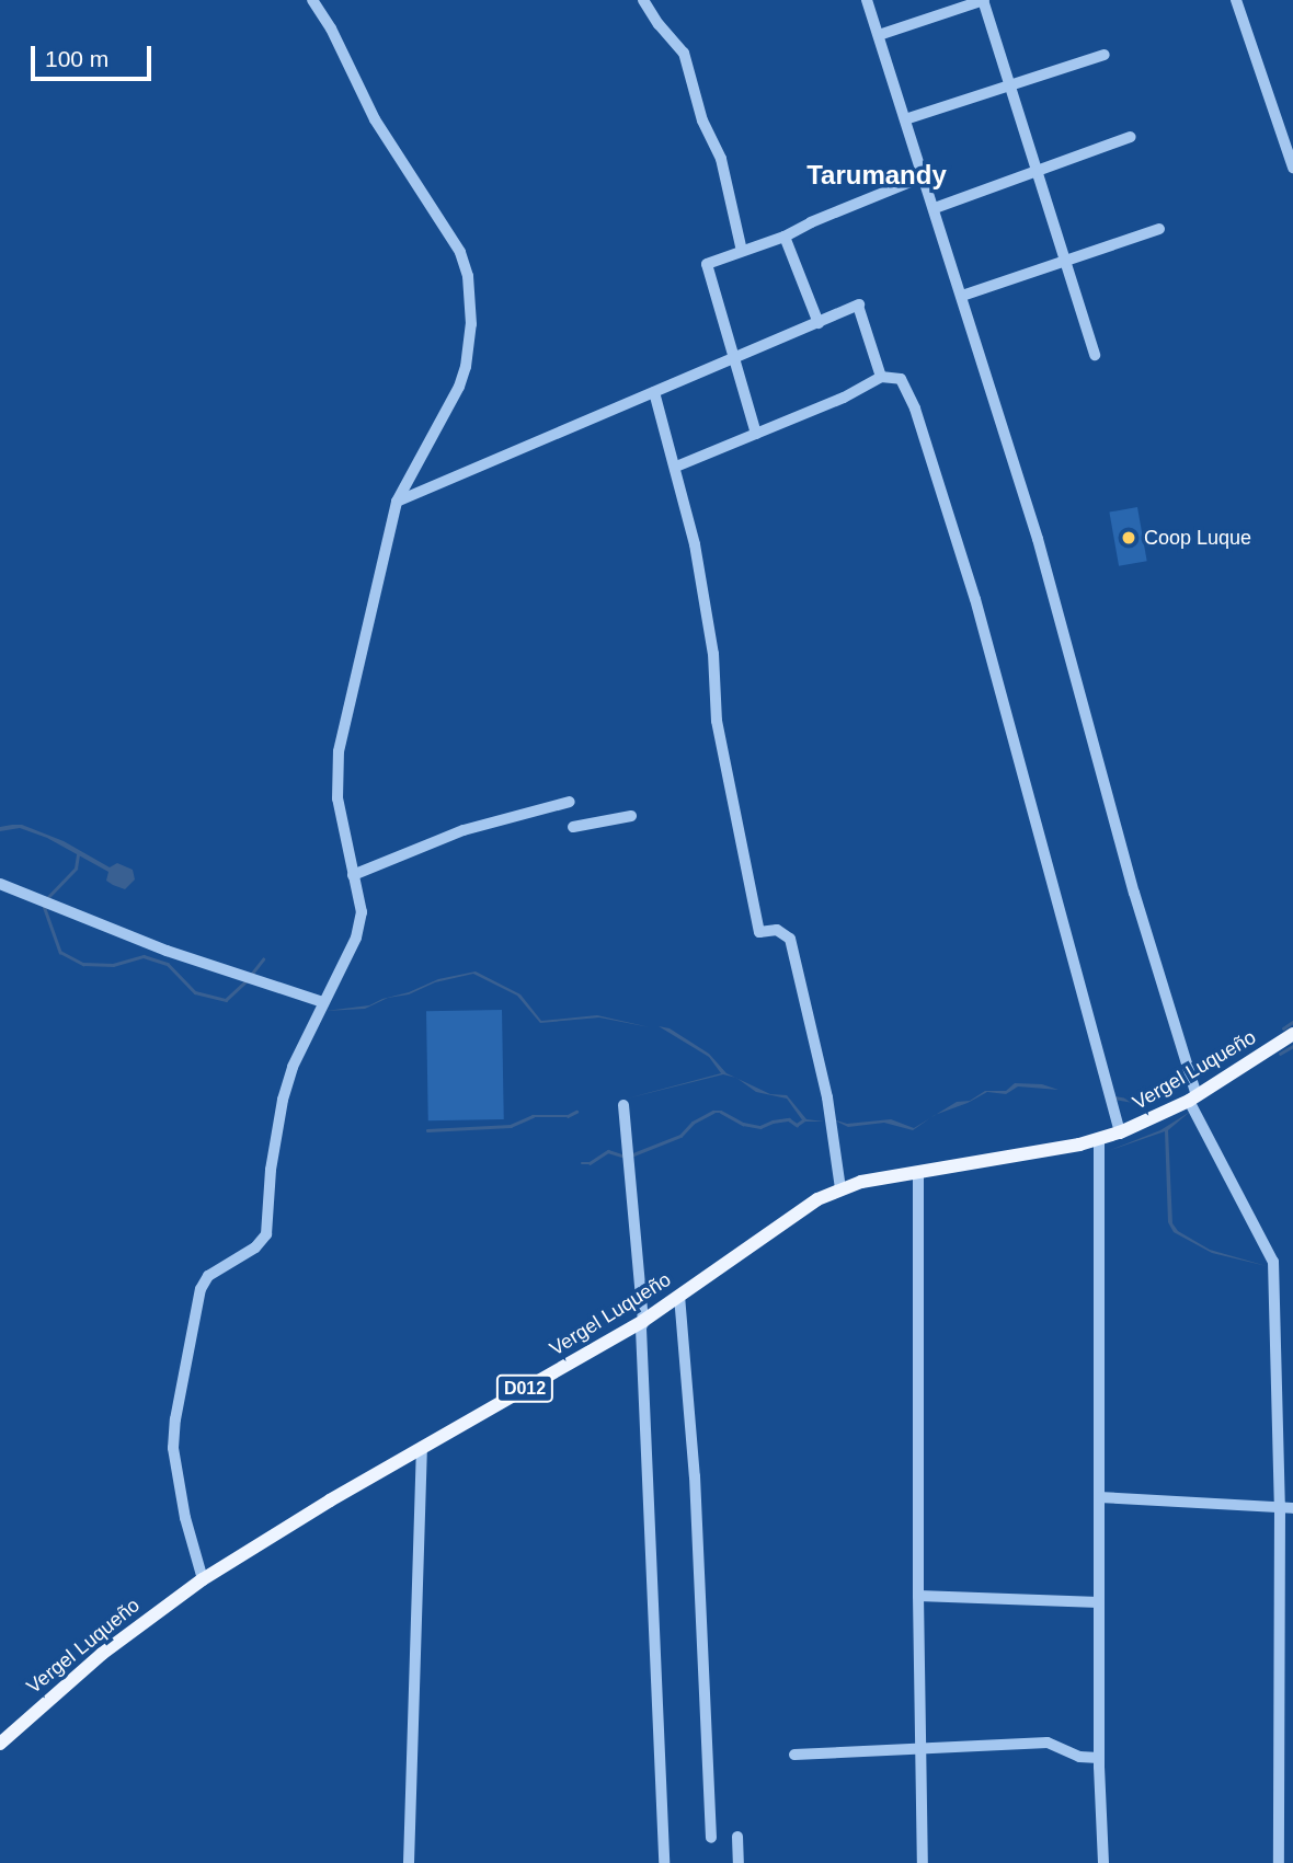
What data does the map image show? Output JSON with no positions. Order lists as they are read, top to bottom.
{
  "streets": {
    "main road": ["Vergel Luqueño", "D012"]
  },
  "districts": ["Tarumandy"],
  "places": ["Coop Luque"],
  "scale_bar": "100 m"
}
